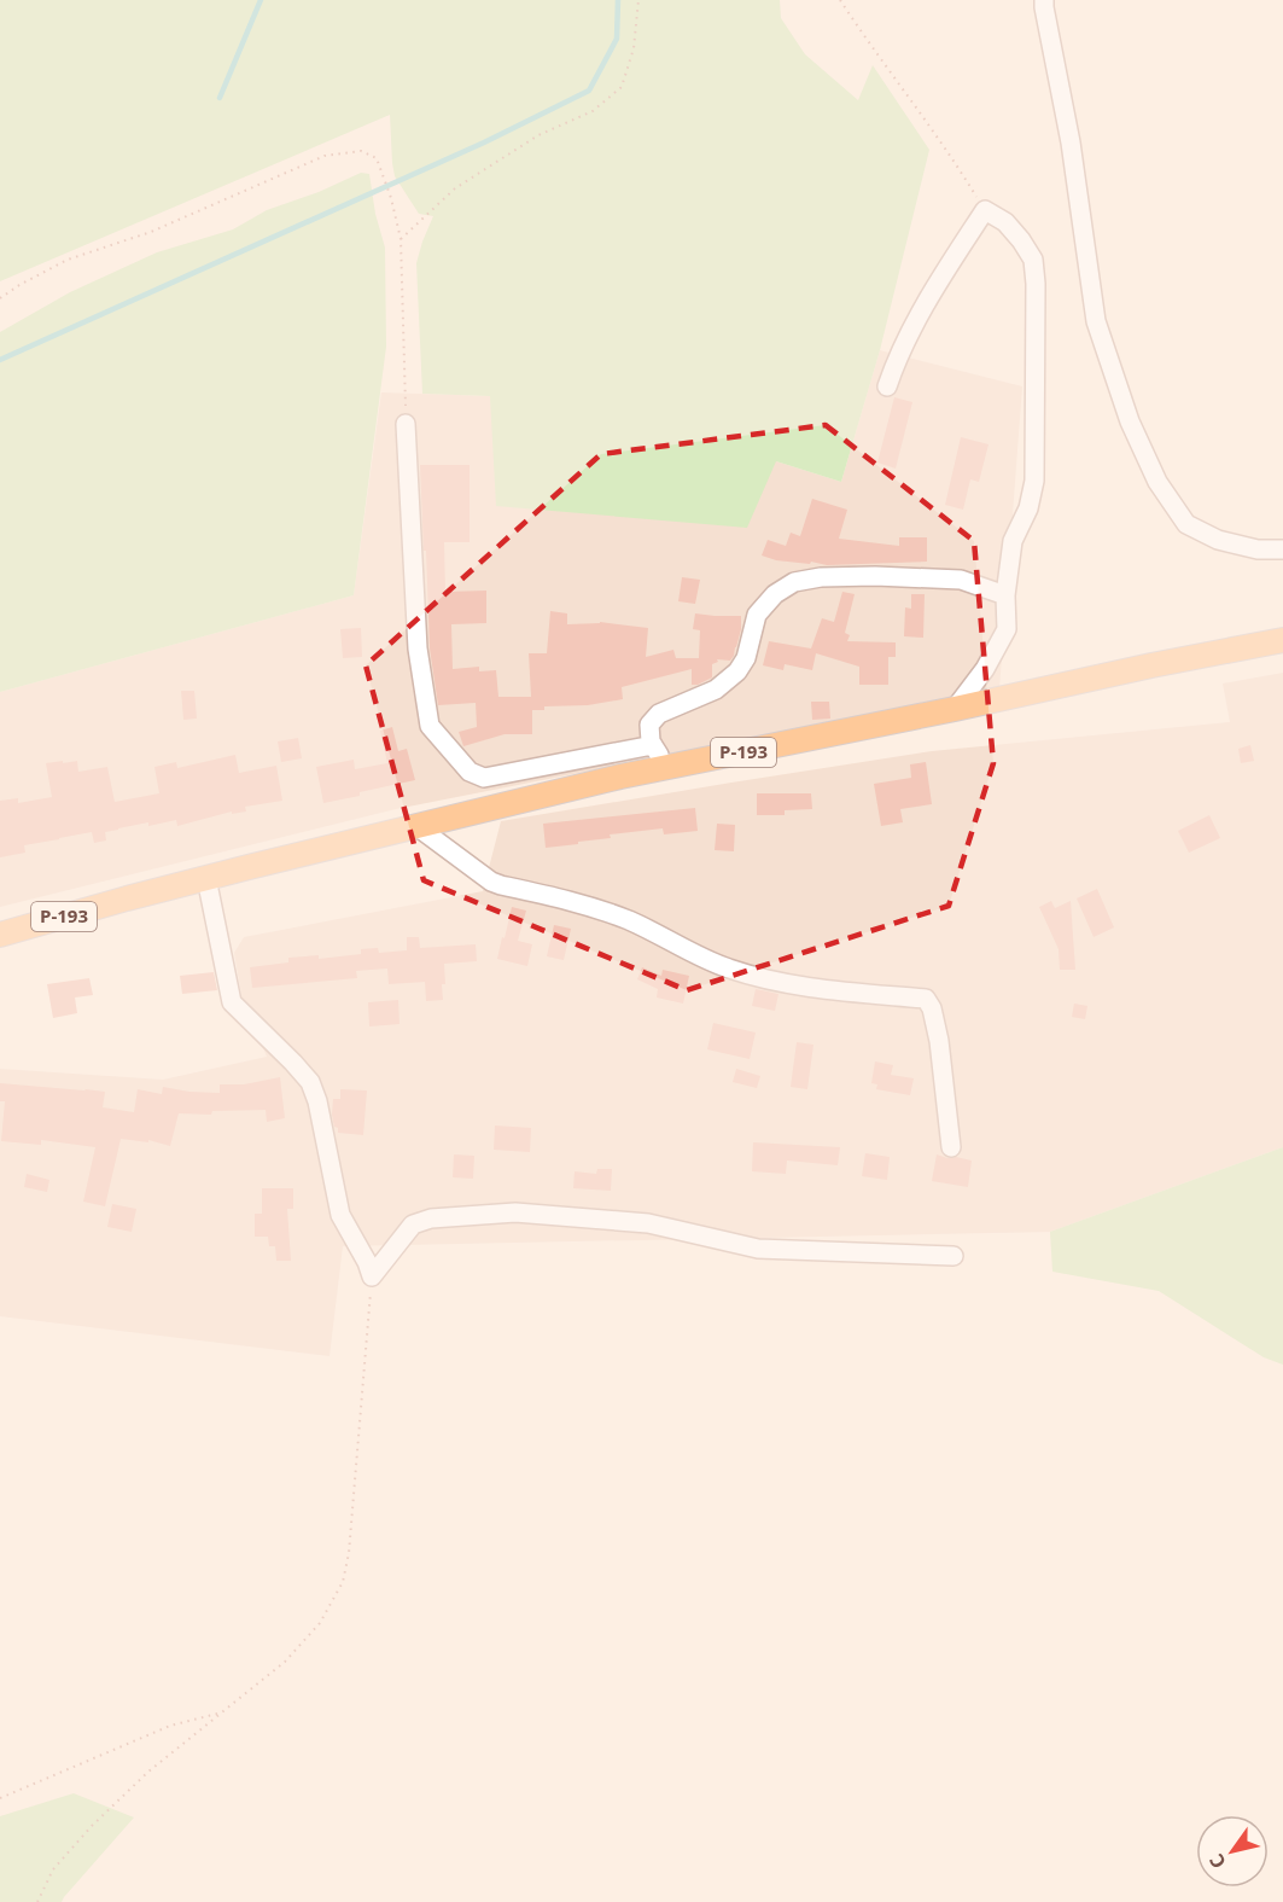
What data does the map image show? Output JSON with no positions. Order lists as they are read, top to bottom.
{
  "streets": {
    "main road": ["Р-193"]
  },
  "north": "bottom left"
}
